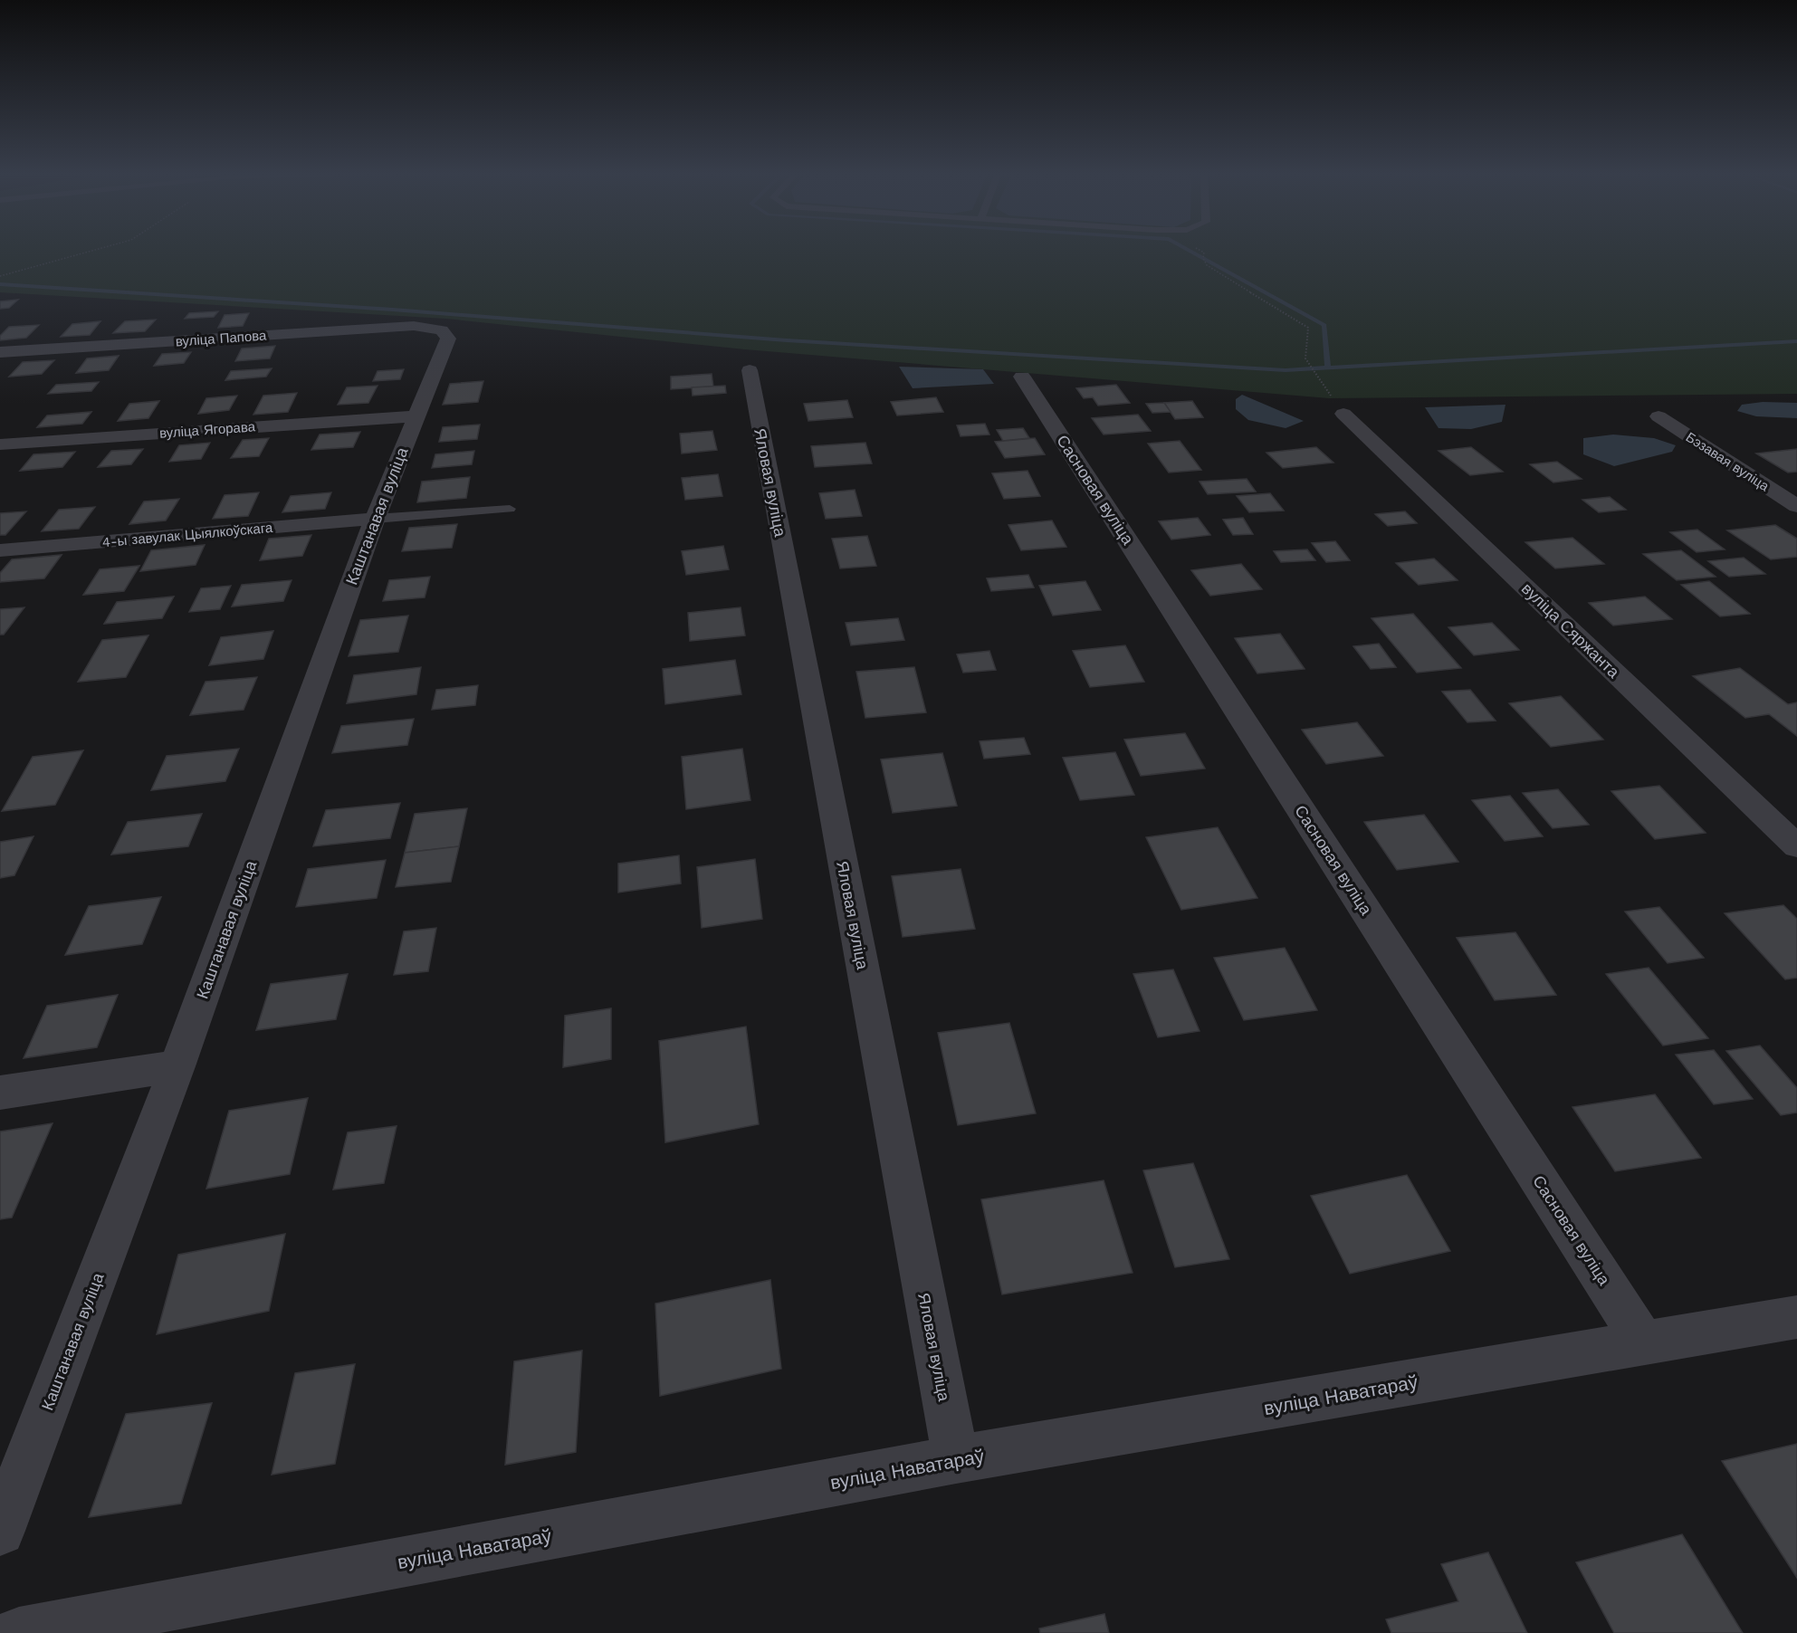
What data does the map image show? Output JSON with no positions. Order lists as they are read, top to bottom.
{
  "streets": {
    "street": [
      "вуліца Папова",
      "вуліца Ягорава",
      "Бэзавая вуліца",
      "Яловая вуліца",
      "Сасновая вуліца",
      "Каштанавая вуліца",
      "4-ы завулак Цыялкоўскага",
      "вуліца Сяржанта",
      "вуліца Наватараў"
    ]
  },
  "crossings": [
    ["вуліца Папова", "Каштанавая вуліца"],
    ["вуліца Ягорава", "Каштанавая вуліца"],
    ["Яловая вуліца", "вуліца Наватараў"],
    ["Сасновая вуліца", "вуліца Наватараў"],
    ["Каштанавая вуліца", "4-ы завулак Цыялкоўскага"]
  ]
}
